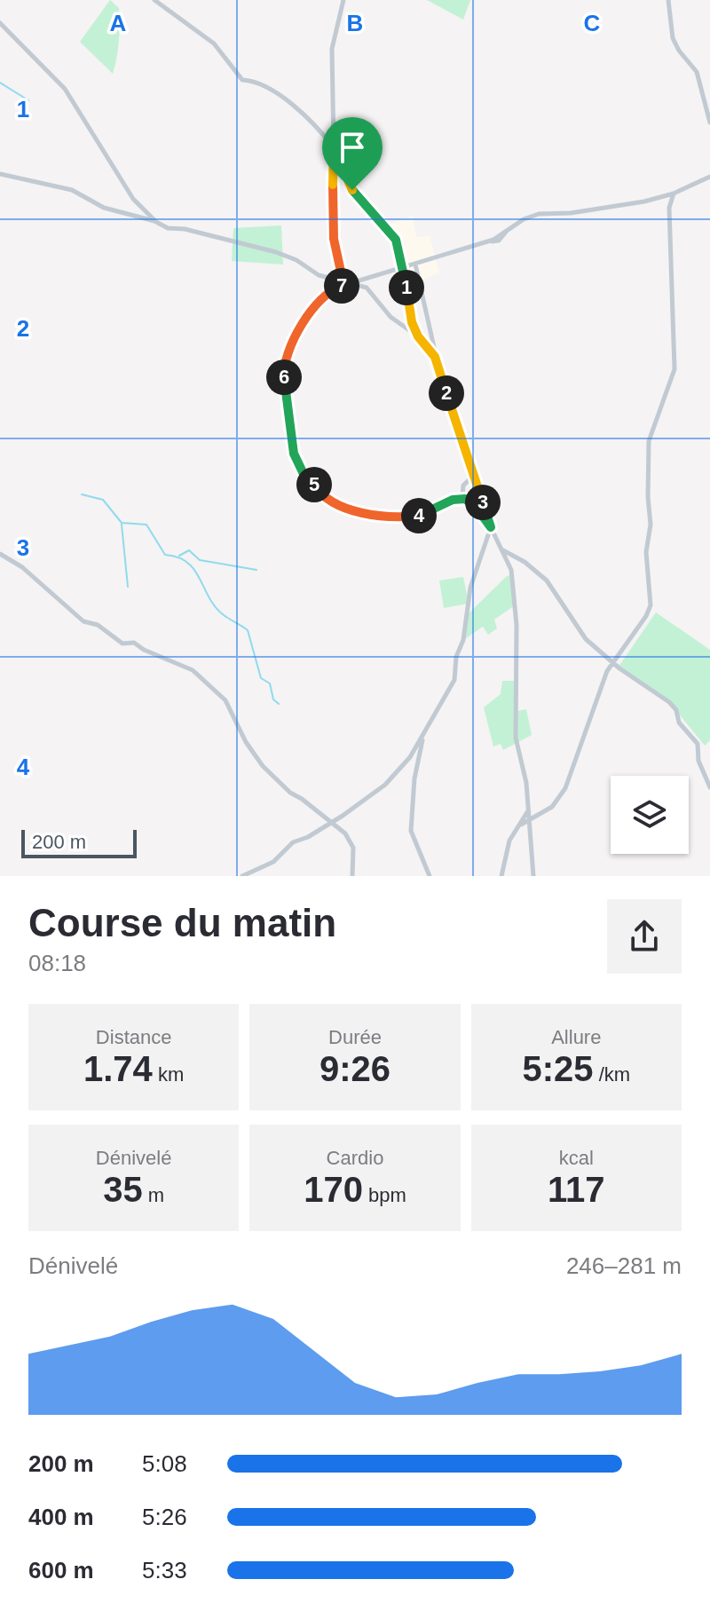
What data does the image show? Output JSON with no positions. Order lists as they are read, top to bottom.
{
  "scale_bar": "200 m",
  "page": {
    "pins": [
      "7",
      "1",
      "6",
      "2",
      "5",
      "3",
      "4"
    ],
    "scale": "200 m",
    "heading": ["Course du matin", "08:18"],
    "stats": [
      ["Distance", "1.74 km"],
      ["Durée", "9:26"],
      ["Allure", "5:25 /km"],
      ["Dénivelé", "35 m"],
      ["Cardio", "170 bpm"],
      ["kcal", "117"]
    ],
    "chart": ["Dénivelé", "246–281 m"],
    "list": [
      {
        "name": "200 m",
        "note": "5:08"
      },
      {
        "name": "400 m",
        "note": "5:26"
      },
      {
        "name": "600 m",
        "note": "5:33"
      }
    ]
  },
  "grid": {
    "columns": ["A", "B", "C"],
    "rows": [
      "1",
      "2",
      "3",
      "4"
    ]
  }
}
